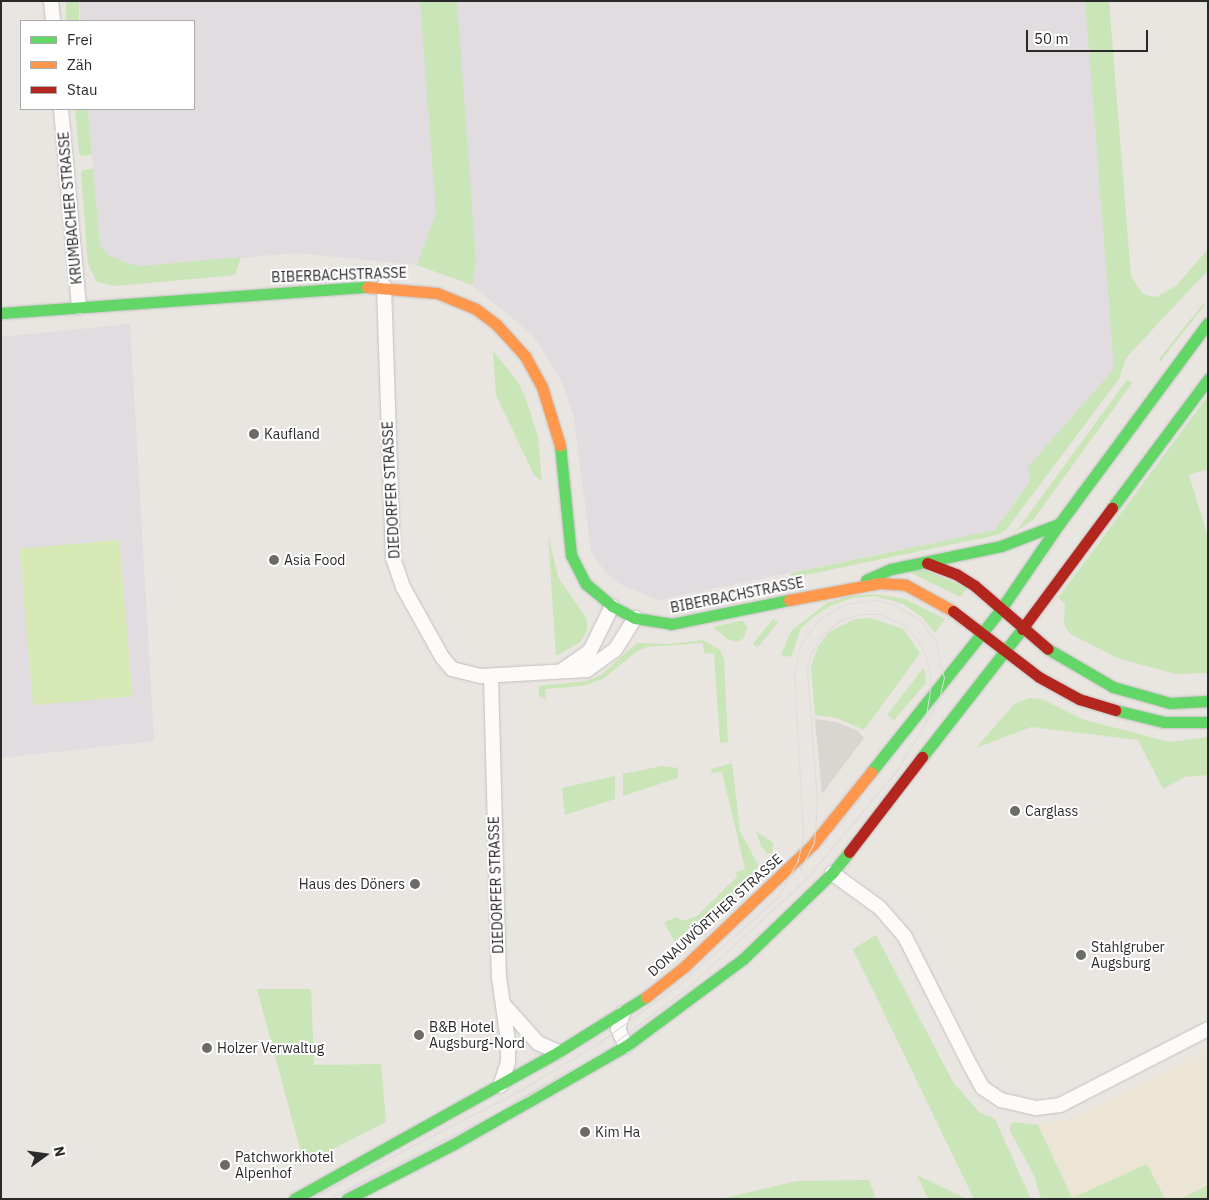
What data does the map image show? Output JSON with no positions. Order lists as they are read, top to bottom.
{
  "streets": {
    "main road": ["BIBERBACHSTRASSE", "DONAUWÖRTHER STRASSE"],
    "street": ["KRUMBACHER STRASSE", "DIEDORFER STRASSE"]
  },
  "crossings": [
    ["KRUMBACHER STRASSE", "BIBERBACHSTRASSE"],
    ["BIBERBACHSTRASSE", "DIEDORFER STRASSE"],
    ["BIBERBACHSTRASSE", "DONAUWÖRTHER STRASSE"],
    ["DIEDORFER STRASSE", "DONAUWÖRTHER STRASSE"]
  ],
  "places": [
    "Kaufland",
    "Asia Food",
    "Carglass",
    "Haus des Döners",
    "Stahlgruber Augsburg",
    "B&B Hotel Augsburg-Nord",
    "Holzer Verwaltug",
    "Kim Ha",
    "Patchworkhotel Alpenhof"
  ],
  "legend": ["Frei", "Zäh", "Stau"],
  "scale_bar": "50 m",
  "north": "right"
}
